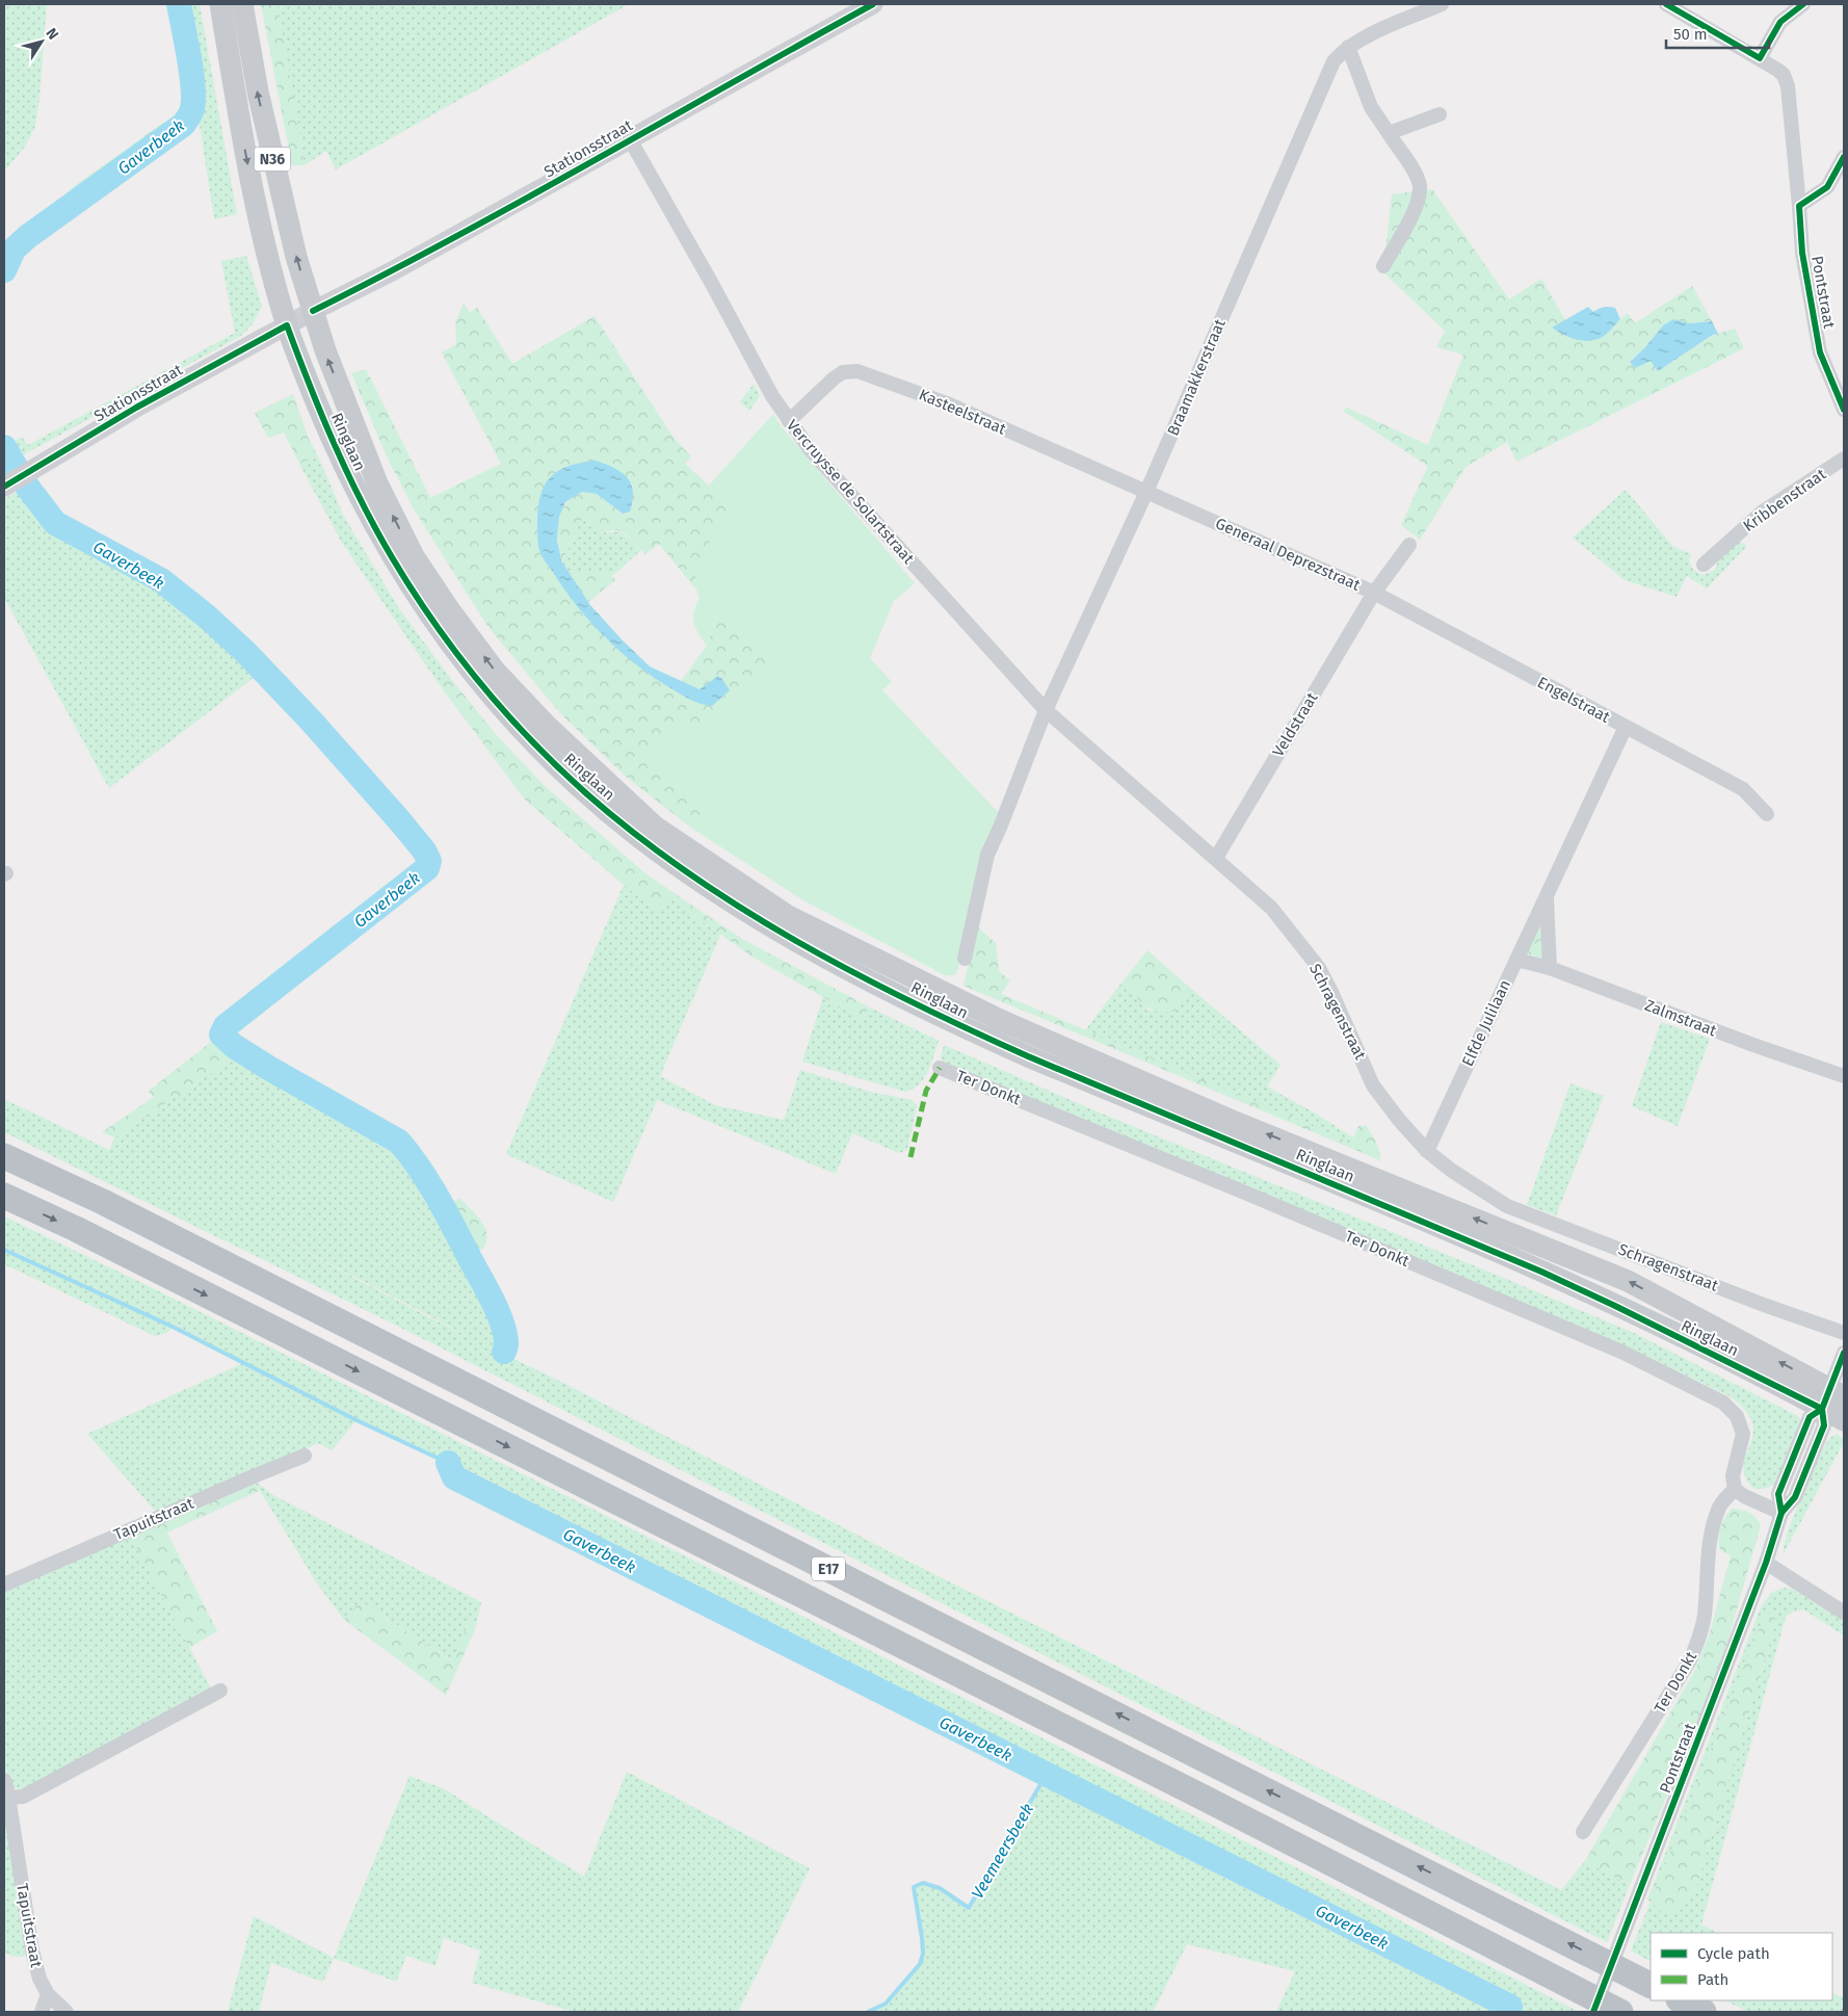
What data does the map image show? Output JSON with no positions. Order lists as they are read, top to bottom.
{
  "streets": {
    "highway": ["E17"],
    "main road": ["N36", "Ringlaan"],
    "street": [
      "Stationsstraat",
      "Pontstraat",
      "Braamakkerstraat",
      "Kasteelstraat",
      "Vercruysse de Solartstraat",
      "Kribbenstraat",
      "Generaal Deprezstraat",
      "Engelstraat",
      "Veldstraat",
      "Schragenstraat",
      "Zalmstraat",
      "Elfde Julilaan",
      "Ter Donkt",
      "Tapuitstraat"
    ]
  },
  "crossings": [
    ["Stationsstraat", "Ringlaan"],
    ["Stationsstraat", "Vercruysse de Solartstraat"],
    ["Pontstraat", "Ringlaan"],
    ["Braamakkerstraat", "Kasteelstraat"],
    ["Braamakkerstraat", "Vercruysse de Solartstraat"],
    ["Braamakkerstraat", "Generaal Deprezstraat"],
    ["Braamakkerstraat", "Schragenstraat"],
    ["Kasteelstraat", "Vercruysse de Solartstraat"],
    ["Kasteelstraat", "Generaal Deprezstraat"],
    ["Vercruysse de Solartstraat", "Schragenstraat"],
    ["Generaal Deprezstraat", "Engelstraat"],
    ["Generaal Deprezstraat", "Veldstraat"],
    ["Engelstraat", "Veldstraat"],
    ["Engelstraat", "Elfde Julilaan"],
    ["Veldstraat", "Schragenstraat"],
    ["Schragenstraat", "Elfde Julilaan"],
    ["Zalmstraat", "Elfde Julilaan"]
  ],
  "water": ["Gaverbeek", "Veemeersbeek"],
  "legend": ["Cycle path", "Path"],
  "scale_bar": "50 m",
  "north": "top right"
}
